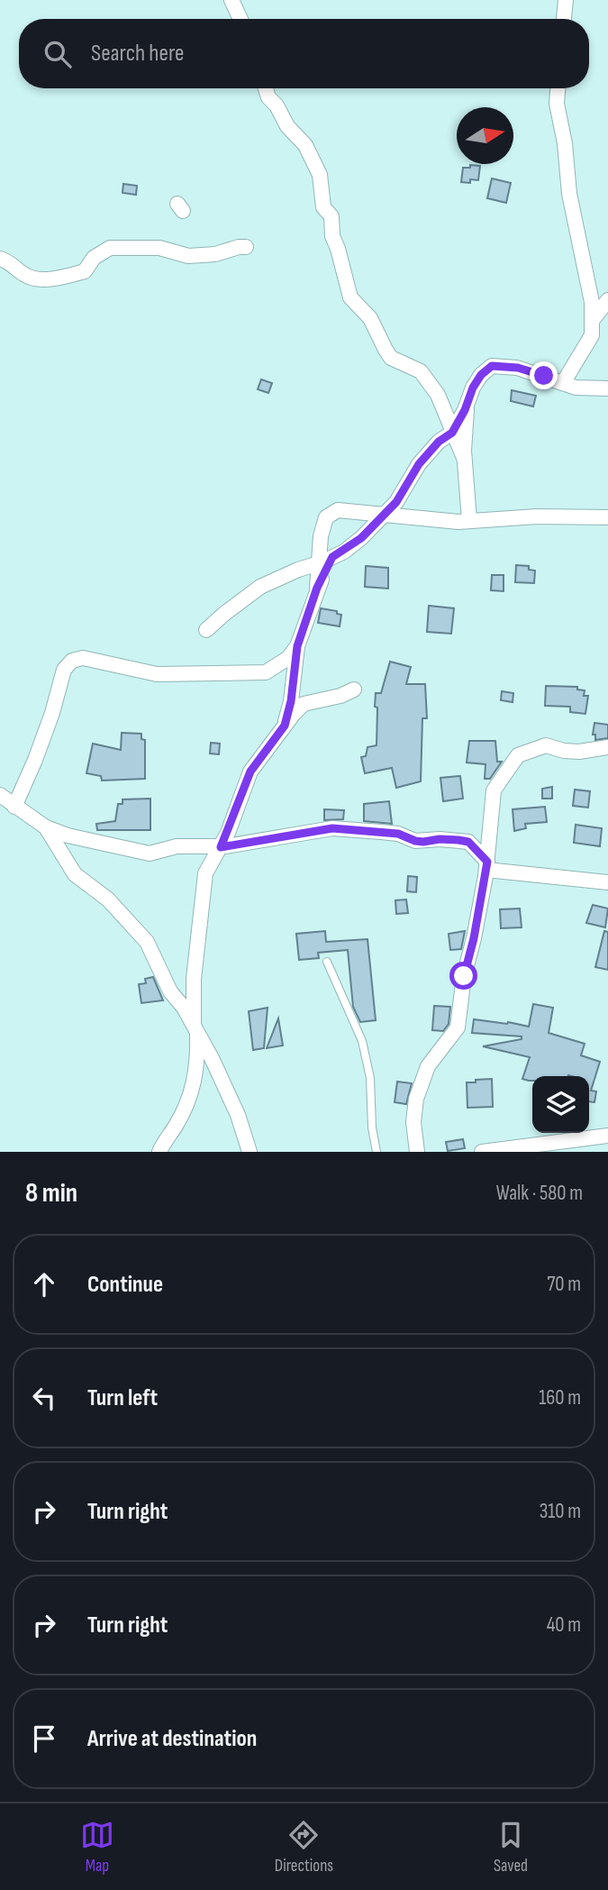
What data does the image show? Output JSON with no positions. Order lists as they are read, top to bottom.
{
  "north": "right",
  "page": {
    "search": "Search here",
    "heading": ["8 min", "Walk · 580 m"],
    "list": [
      ["Continue", "70 m"],
      ["Turn left", "160 m"],
      ["Turn right", "310 m"],
      ["Turn right", "40 m"],
      "Arrive at destination"
    ],
    "nav": ["Map", "Directions", "Saved"]
  }
}
